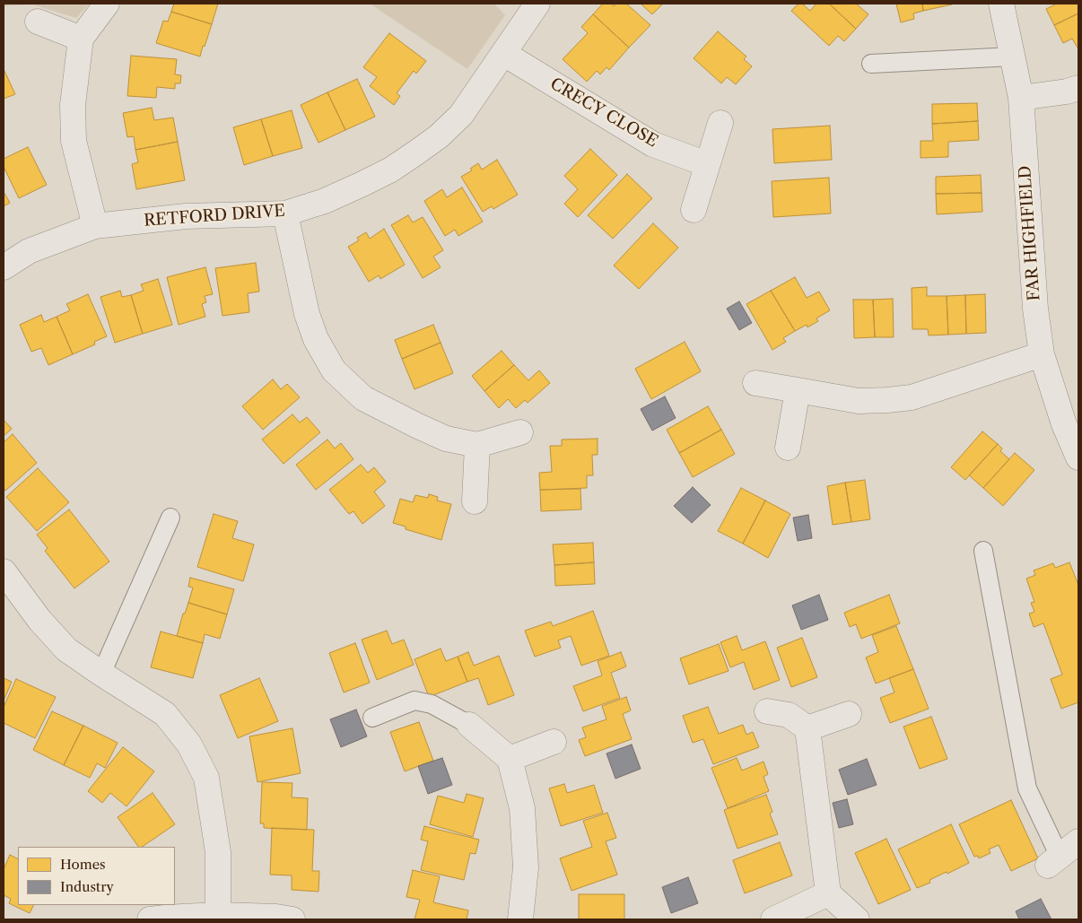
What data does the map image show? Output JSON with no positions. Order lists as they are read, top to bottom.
{
  "streets": {
    "street": ["CRECY CLOSE", "RETFORD DRIVE", "FAR HIGHFIELD"]
  },
  "crossings": [
    ["CRECY CLOSE", "RETFORD DRIVE"]
  ],
  "legend": ["Homes", "Industry"]
}
